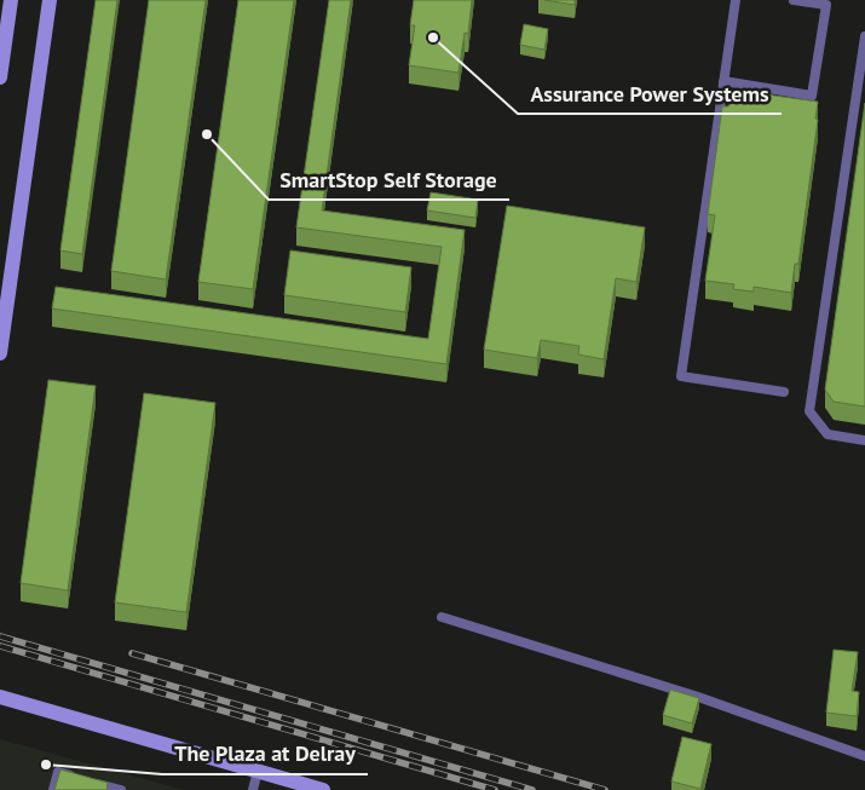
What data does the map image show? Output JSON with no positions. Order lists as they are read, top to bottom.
{
  "places": ["Assurance Power Systems", "SmartStop Self Storage", "The Plaza at Delray"]
}
